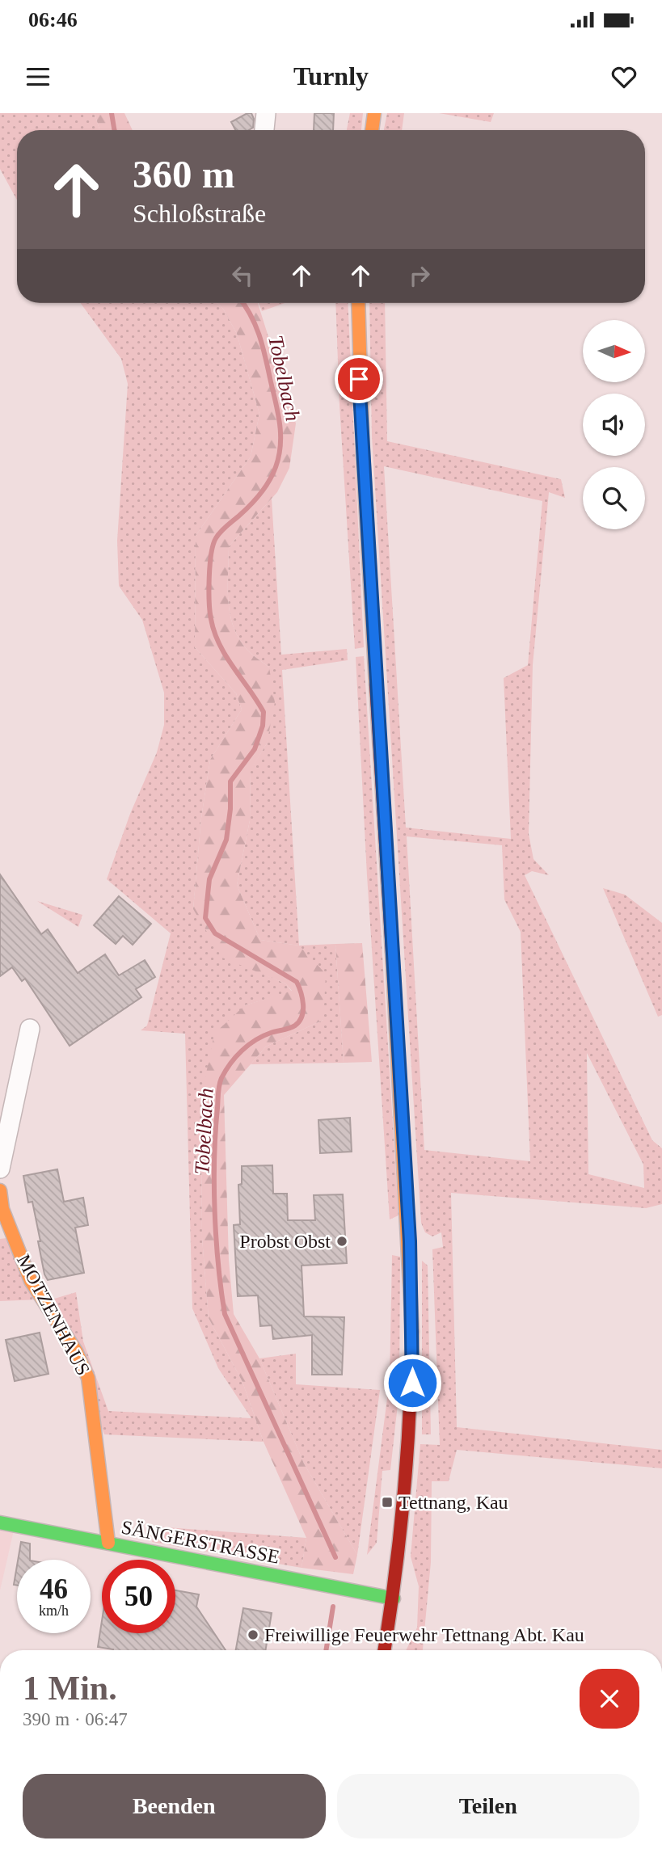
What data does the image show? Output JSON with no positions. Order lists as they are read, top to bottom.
{
  "streets": {
    "main road": ["MOTZENHAUS", "SÄNGERSTRASSE"]
  },
  "crossings": [
    ["MOTZENHAUS", "SÄNGERSTRASSE"]
  ],
  "water": ["Tobelbach"],
  "places": {
    "other": ["Probst Obst", "Freiwillige Feuerwehr Tettnang Abt. Kau"],
    "transit": ["Tettnang, Kau"]
  },
  "north": "right",
  "page": {
    "status": "06:46",
    "header": "Turnly",
    "turn": ["360 m", "Schloßstraße"],
    "speed": "46 km/h",
    "limit": "50",
    "heading": ["1 Min.", "390 m · 06:47"],
    "buttons": ["Beenden", "Teilen"]
  }
}
